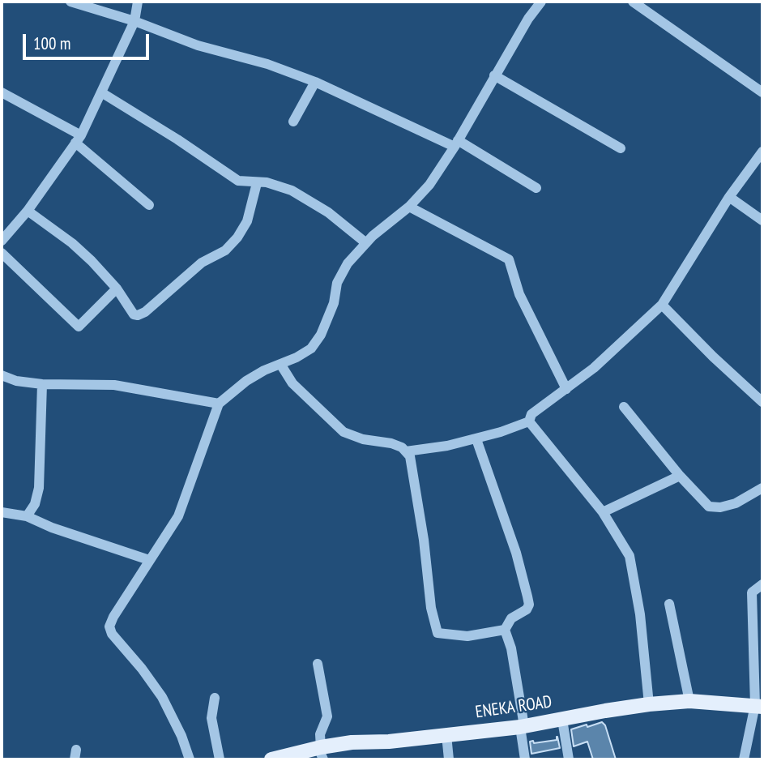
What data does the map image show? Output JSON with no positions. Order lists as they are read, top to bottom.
{
  "streets": {
    "main road": ["ENEKA ROAD"]
  },
  "scale_bar": "100 m"
}
